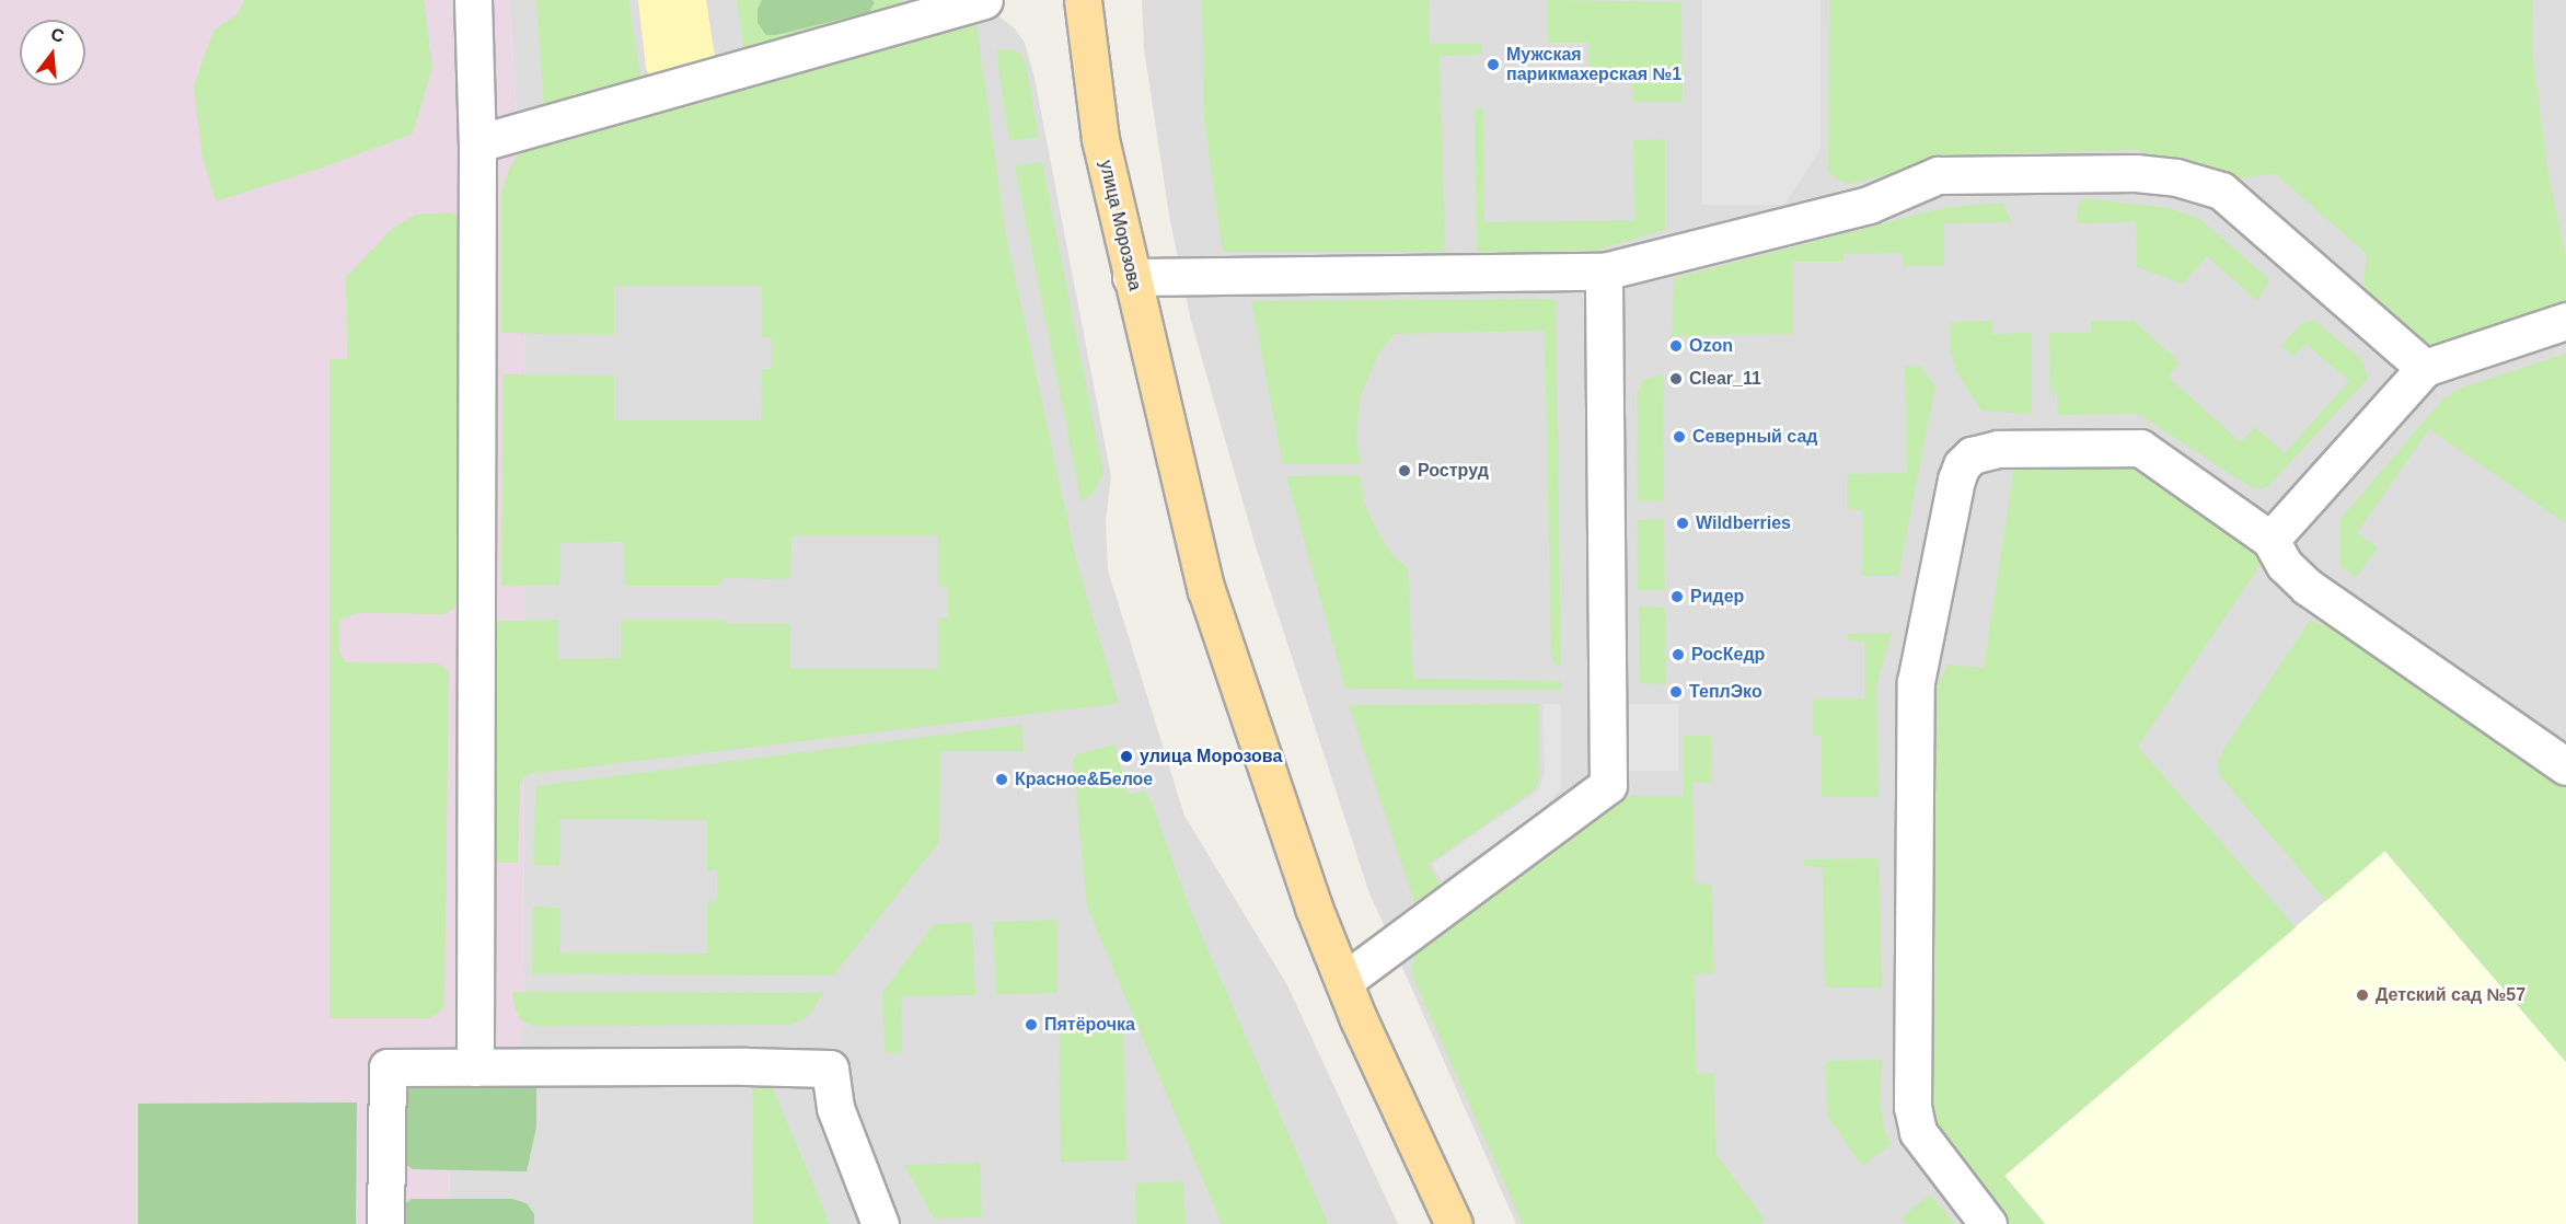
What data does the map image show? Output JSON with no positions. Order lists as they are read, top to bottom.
{
  "streets": {
    "main road": ["улица Морозова"]
  },
  "places": [
    "Мужская парикмахерская №1",
    "Ozon",
    "Clear_11",
    "Северный сад",
    "Роструд",
    "Wildberries",
    "Ридер",
    "РосКедр",
    "ТеплЭко",
    "улица Морозова",
    "Красное&Белое",
    "Детский сад №57",
    "Пятёрочка"
  ],
  "north": "top"
}
